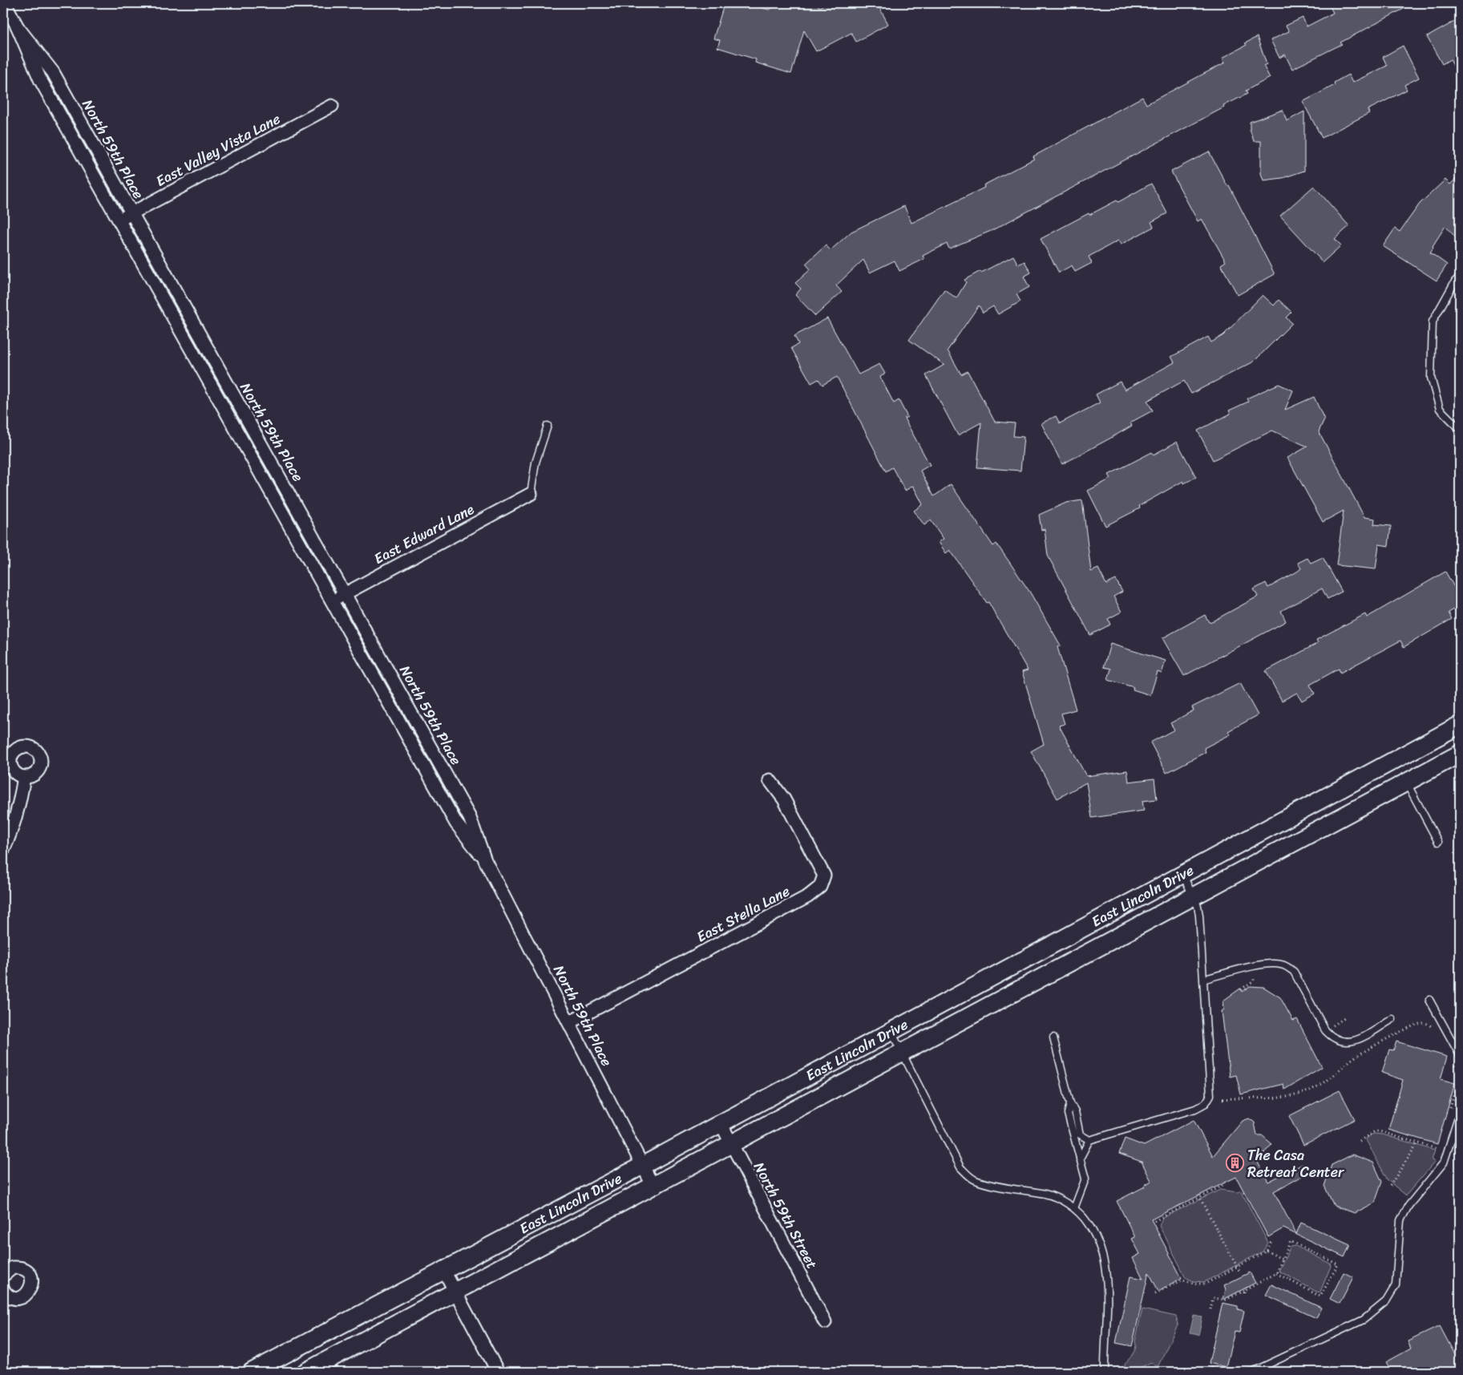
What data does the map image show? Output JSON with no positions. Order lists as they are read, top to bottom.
{
  "streets": {
    "main road": ["East Lincoln Drive"],
    "street": [
      "North 59th Place",
      "East Valley Vista Lane",
      "East Edward Lane",
      "East Stella Lane",
      "North 59th Street"
    ]
  },
  "crossings": [
    ["North 59th Place", "East Valley Vista Lane"],
    ["North 59th Place", "East Edward Lane"],
    ["North 59th Place", "East Lincoln Drive"],
    ["North 59th Place", "East Stella Lane"],
    ["East Lincoln Drive", "North 59th Street"]
  ],
  "places": {
    "building": ["The Casa Retreat Center"]
  }
}
